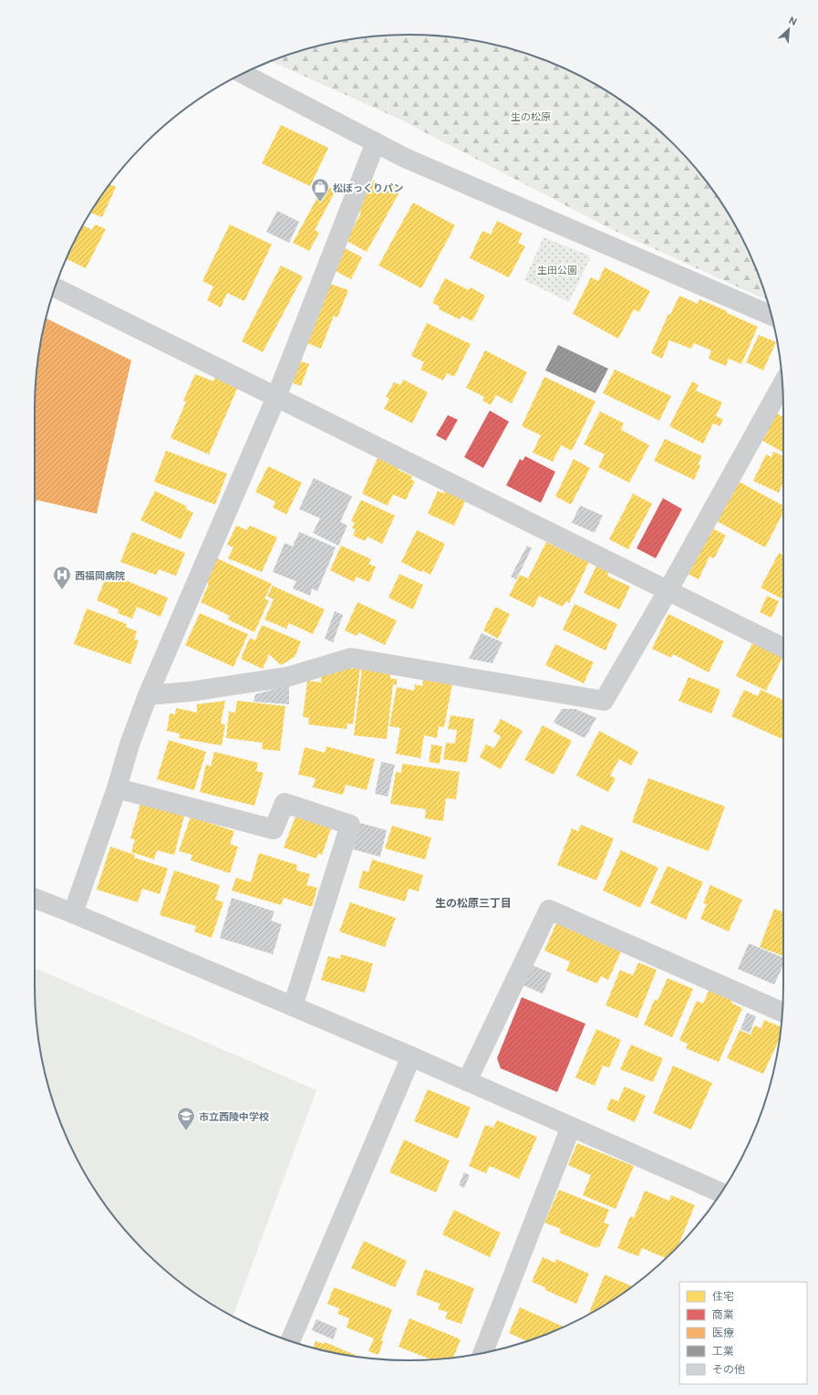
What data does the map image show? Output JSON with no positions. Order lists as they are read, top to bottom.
{
  "districts": ["生の松原三丁目"],
  "parks": ["生の松原", "生田公園"],
  "places": {
    "shop": ["松ぼっくりパン"],
    "hospital": ["西福岡病院"],
    "school or university": ["市立西陵中学校"]
  },
  "legend": [
    "住宅",
    "商業",
    "医療",
    "工業",
    "その他"
  ],
  "north": "top right"
}
